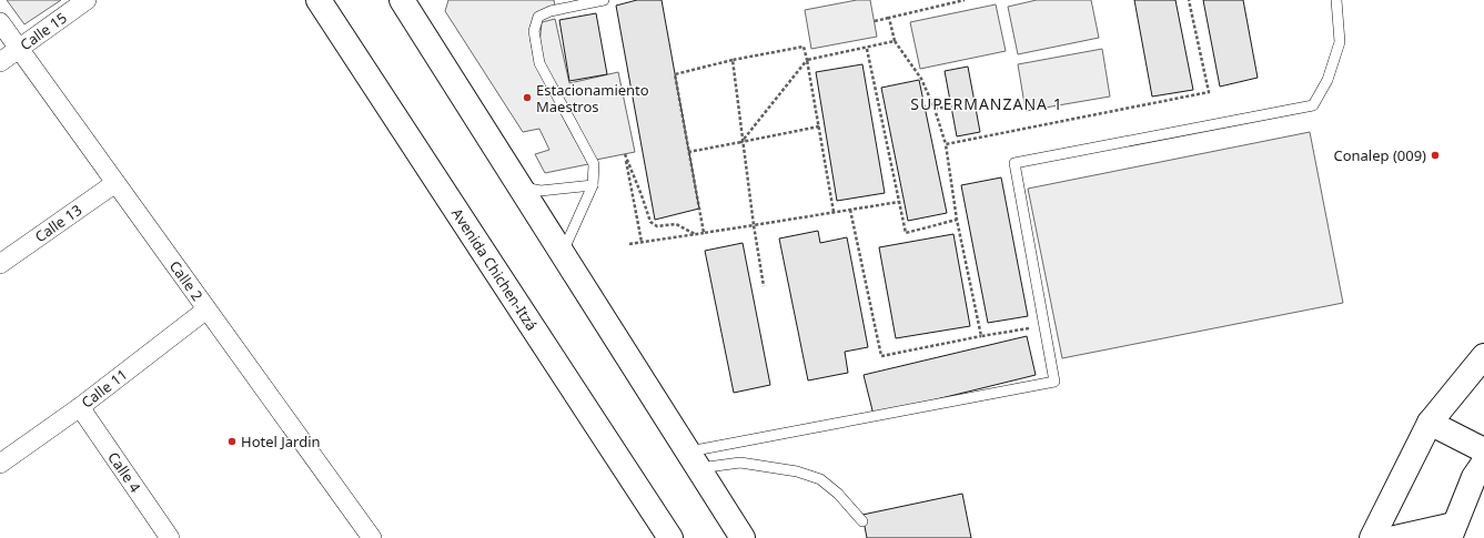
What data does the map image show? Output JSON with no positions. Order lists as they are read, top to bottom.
{
  "streets": {
    "main road": ["Avenida Chichen-Itzá"],
    "street": [
      "Calle 15",
      "Calle 13",
      "Calle 2",
      "Calle 11",
      "Calle 4"
    ]
  },
  "crossings": [
    ["Calle 15", "Calle 2"],
    ["Calle 13", "Calle 2"],
    ["Calle 2", "Calle 11"],
    ["Calle 11", "Calle 4"]
  ],
  "districts": ["SUPERMANZANA 1"],
  "places": ["Estacionamiento Maestros", "Conalep (009)", "Hotel Jardin"]
}
